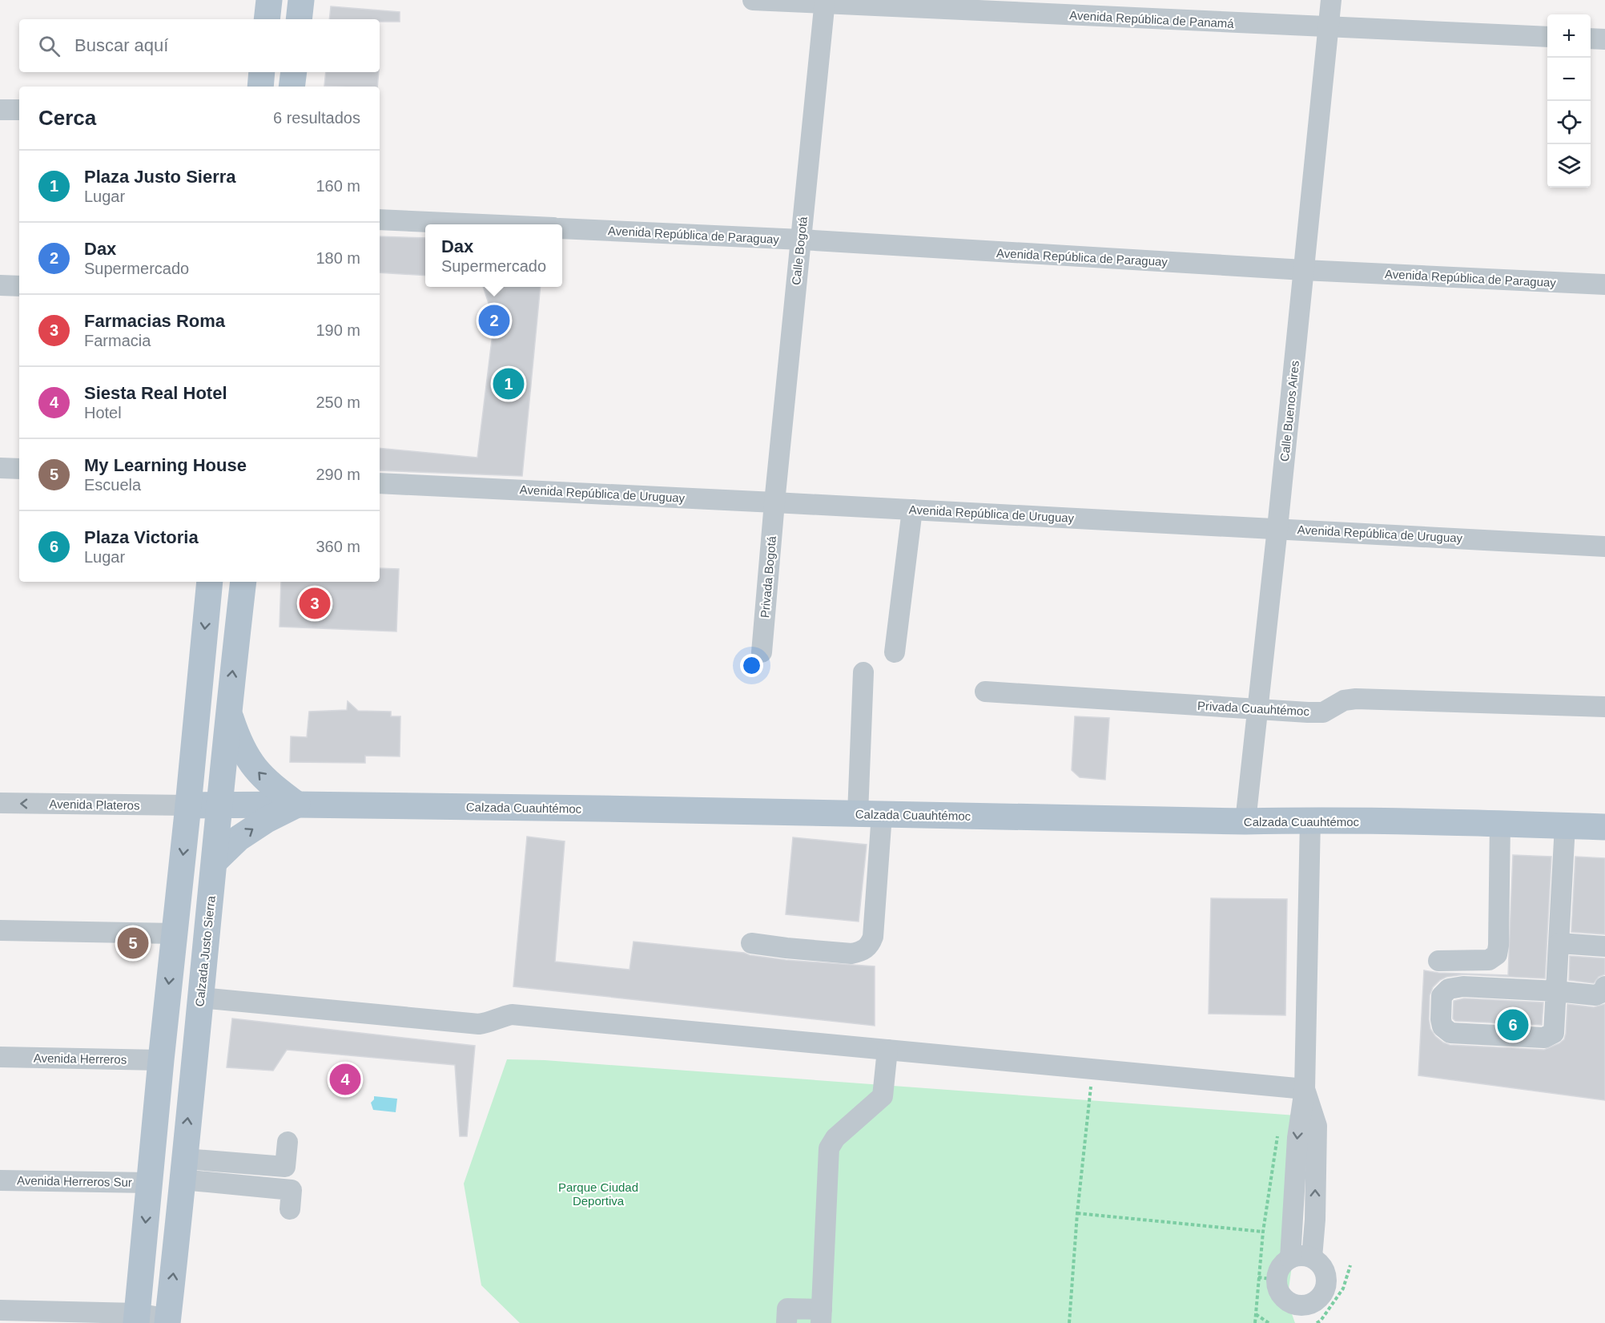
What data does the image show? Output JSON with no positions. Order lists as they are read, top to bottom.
{
  "streets": {
    "main road": ["Calzada Cuauhtémoc", "Calzada Justo Sierra"],
    "street": [
      "Avenida República de Panamá",
      "Avenida República de Paraguay",
      "Calle Bogotá",
      "Calle Buenos Aires",
      "Avenida República de Uruguay",
      "Privada Bogotá",
      "Privada Cuauhtémoc",
      "Avenida Plateros",
      "Avenida Herreros",
      "Avenida Herreros Sur"
    ]
  },
  "crossings": [
    ["Avenida República de Panamá", "Calle Bogotá"],
    ["Avenida República de Panamá", "Calle Buenos Aires"],
    ["Avenida República de Paraguay", "Calle Bogotá"],
    ["Avenida República de Paraguay", "Calle Buenos Aires"],
    ["Calle Bogotá", "Avenida República de Uruguay"],
    ["Calle Bogotá", "Privada Bogotá"],
    ["Calle Buenos Aires", "Avenida República de Uruguay"],
    ["Calle Buenos Aires", "Privada Cuauhtémoc"],
    ["Calle Buenos Aires", "Calzada Cuauhtémoc"],
    ["Avenida República de Uruguay", "Privada Bogotá"],
    ["Avenida Plateros", "Calzada Cuauhtémoc"],
    ["Calzada Cuauhtémoc", "Calzada Justo Sierra"]
  ],
  "parks": ["Parque Ciudad Deportiva"],
  "page": {
    "map_buttons": ["+", "−"],
    "search": "Buscar aquí",
    "heading": ["Cerca", "6 resultados"],
    "list": [
      {
        "mark": "1",
        "name": "Plaza Justo Sierra",
        "note": "Lugar",
        "value": "160 m"
      },
      {
        "mark": "2",
        "name": "Dax",
        "note": "Supermercado",
        "value": "180 m"
      },
      {
        "mark": "3",
        "name": "Farmacias Roma",
        "note": "Farmacia",
        "value": "190 m"
      },
      {
        "mark": "4",
        "name": "Siesta Real Hotel",
        "note": "Hotel",
        "value": "250 m"
      },
      {
        "mark": "5",
        "name": "My Learning House",
        "note": "Escuela",
        "value": "290 m"
      },
      {
        "mark": "6",
        "name": "Plaza Victoria",
        "note": "Lugar",
        "value": "360 m"
      }
    ],
    "popup": ["Dax", "Supermercado"],
    "pins": [
      "2",
      "1",
      "3",
      "5",
      "6",
      "4"
    ]
  }
}
